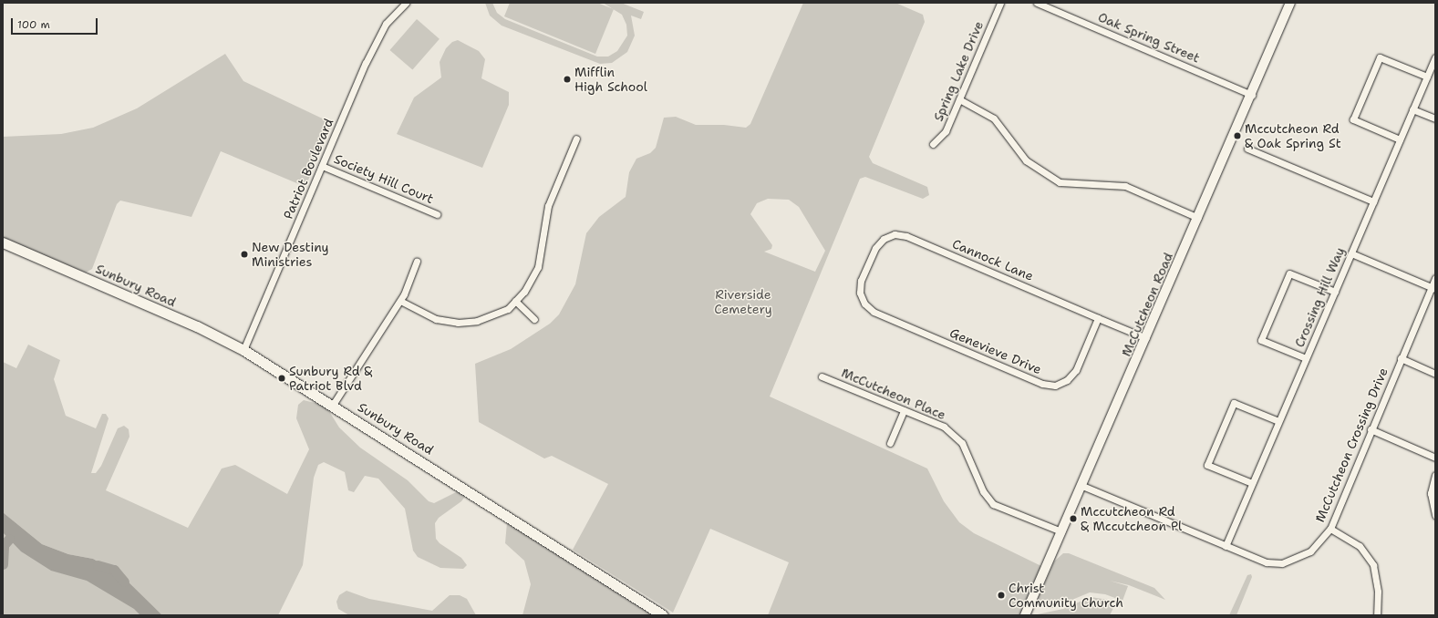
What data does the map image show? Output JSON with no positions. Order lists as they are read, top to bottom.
{
  "streets": {
    "main road": ["Sunbury Road", "McCutcheon Road"],
    "street": [
      "Oak Spring Street",
      "Spring Lake Drive",
      "Patriot Boulevard",
      "Society Hill Court",
      "Cannock Lane",
      "Crossing Hill Way",
      "Genevieve Drive",
      "McCutcheon Place",
      "McCutcheon Crossing Drive"
    ]
  },
  "crossings": [
    ["Oak Spring Street", "McCutcheon Road"],
    ["Patriot Boulevard", "Society Hill Court"],
    ["Patriot Boulevard", "Sunbury Road"],
    ["Cannock Lane", "McCutcheon Road"],
    ["Cannock Lane", "Genevieve Drive"],
    ["Crossing Hill Way", "McCutcheon Crossing Drive"],
    ["McCutcheon Road", "McCutcheon Place"],
    ["McCutcheon Road", "McCutcheon Crossing Drive"]
  ],
  "parks": ["Riverside Cemetery"],
  "places": [
    "Mifflin High School",
    "Mccutcheon Rd & Oak Spring St",
    "New Destiny Ministries",
    "Sunbury Rd & Patriot Blvd",
    "Mccutcheon Rd & Mccutcheon Pl",
    "Christ Community Church"
  ],
  "scale_bar": "100 m"
}
